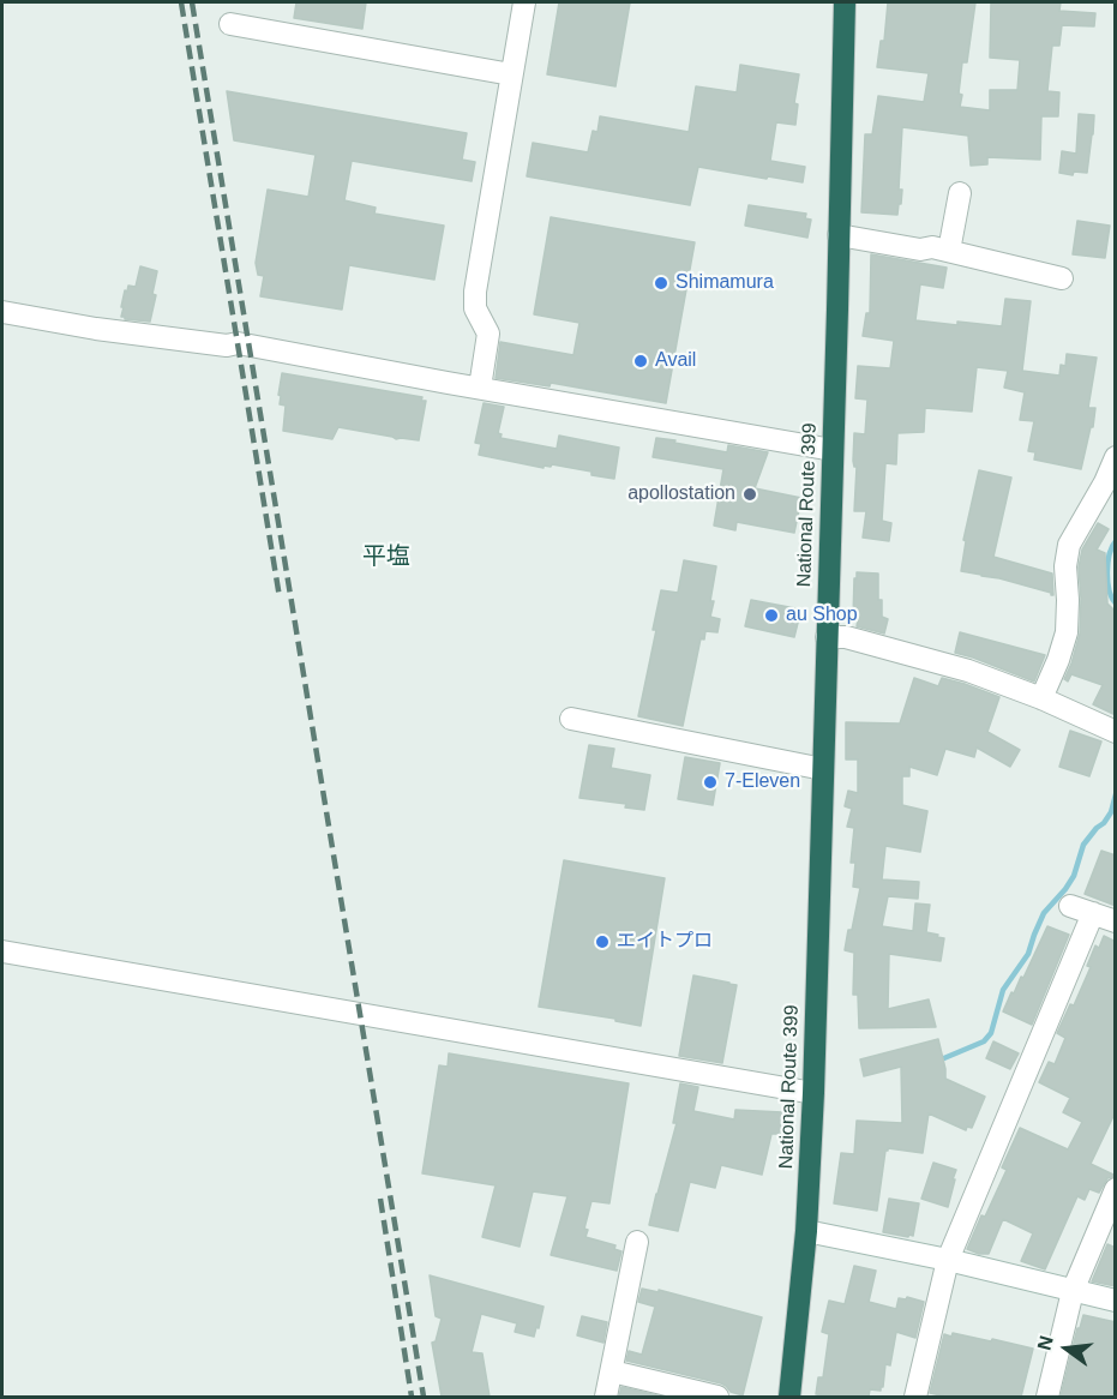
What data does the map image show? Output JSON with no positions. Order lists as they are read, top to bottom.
{
  "streets": {
    "highway": ["National Route 399"]
  },
  "districts": ["平塩"],
  "places": [
    "Shimamura",
    "Avail",
    "apollostation",
    "au Shop",
    "7-Eleven",
    "エイトプロ"
  ],
  "north": "left"
}
